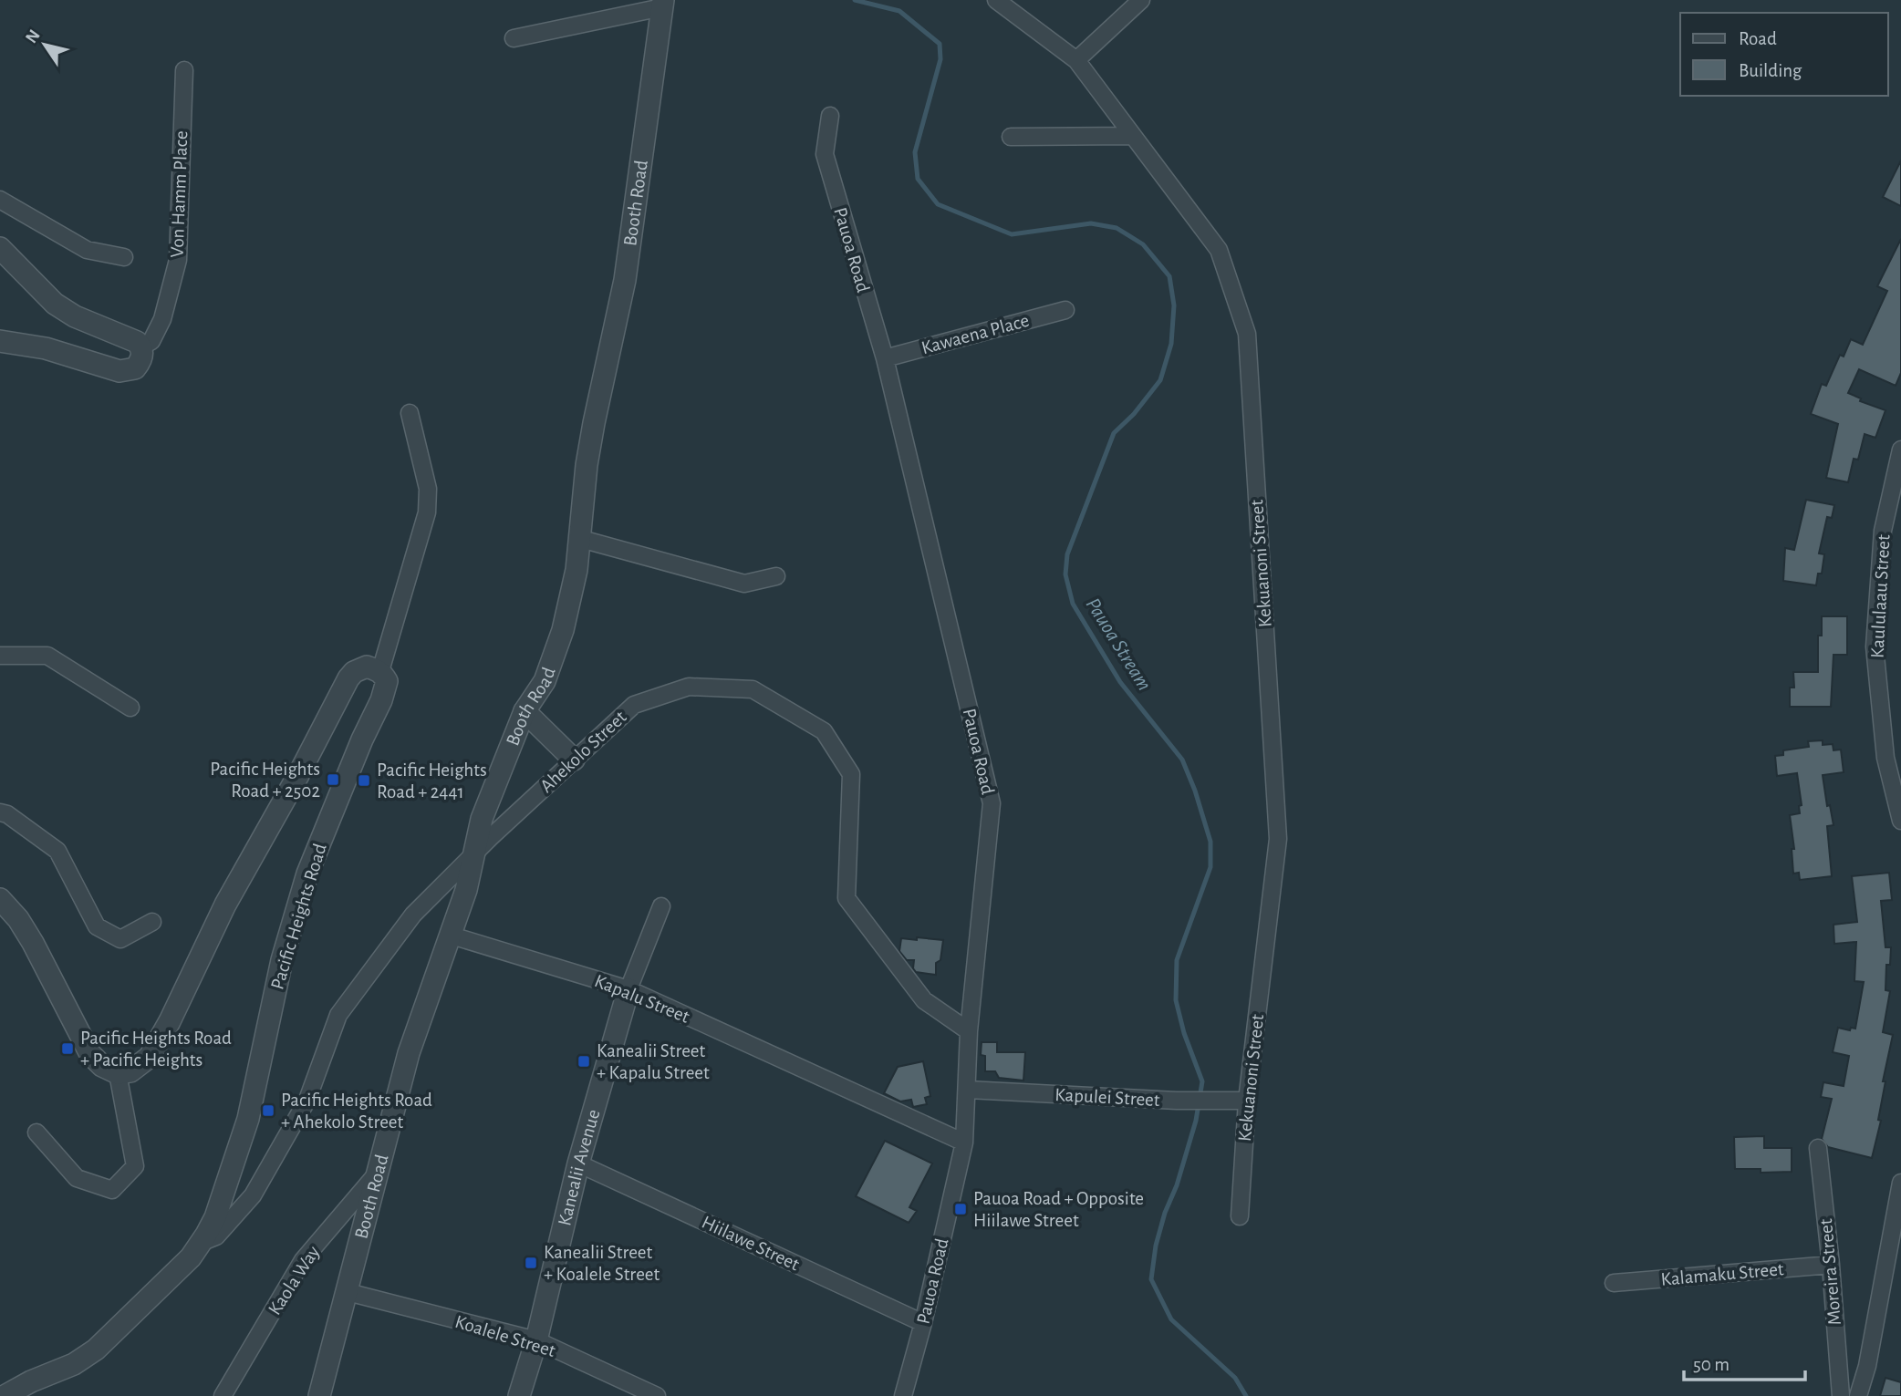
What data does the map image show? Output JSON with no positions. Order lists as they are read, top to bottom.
{
  "streets": {
    "street": [
      "Von Hamm Place",
      "Booth Road",
      "Pauoa Road",
      "Kawaena Place",
      "Kekuanoni Street",
      "Kaululaau Street",
      "Ahekolo Street",
      "Pacific Heights Road",
      "Kapalu Street",
      "Kapulei Street",
      "Kanealii Avenue",
      "Hiilawe Street",
      "Moreira Street",
      "Kalamaku Street",
      "Kaola Way",
      "Koalele Street"
    ]
  },
  "crossings": [
    ["Booth Road", "Ahekolo Street"],
    ["Booth Road", "Kapalu Street"],
    ["Booth Road", "Kaola Way"],
    ["Booth Road", "Koalele Street"],
    ["Pauoa Road", "Kawaena Place"],
    ["Pauoa Road", "Ahekolo Street"],
    ["Pauoa Road", "Kapalu Street"],
    ["Pauoa Road", "Kapulei Street"],
    ["Pauoa Road", "Hiilawe Street"],
    ["Kekuanoni Street", "Kapulei Street"],
    ["Ahekolo Street", "Pacific Heights Road"],
    ["Kapalu Street", "Kanealii Avenue"],
    ["Kanealii Avenue", "Hiilawe Street"],
    ["Kanealii Avenue", "Koalele Street"],
    ["Moreira Street", "Kalamaku Street"]
  ],
  "water": ["Pauoa Stream"],
  "places": {
    "transit": [
      "Pacific Heights Road + 2502",
      "Pacific Heights Road + 2441",
      "Pacific Heights Road + Pacific Heights",
      "Kanealii Street + Kapalu Street",
      "Pacific Heights Road + Ahekolo Street",
      "Pauoa Road + Opposite Hiilawe Street",
      "Kanealii Street + Koalele Street"
    ]
  },
  "legend": ["Road", "Building"],
  "scale_bar": "50 m",
  "north": "top left"
}
